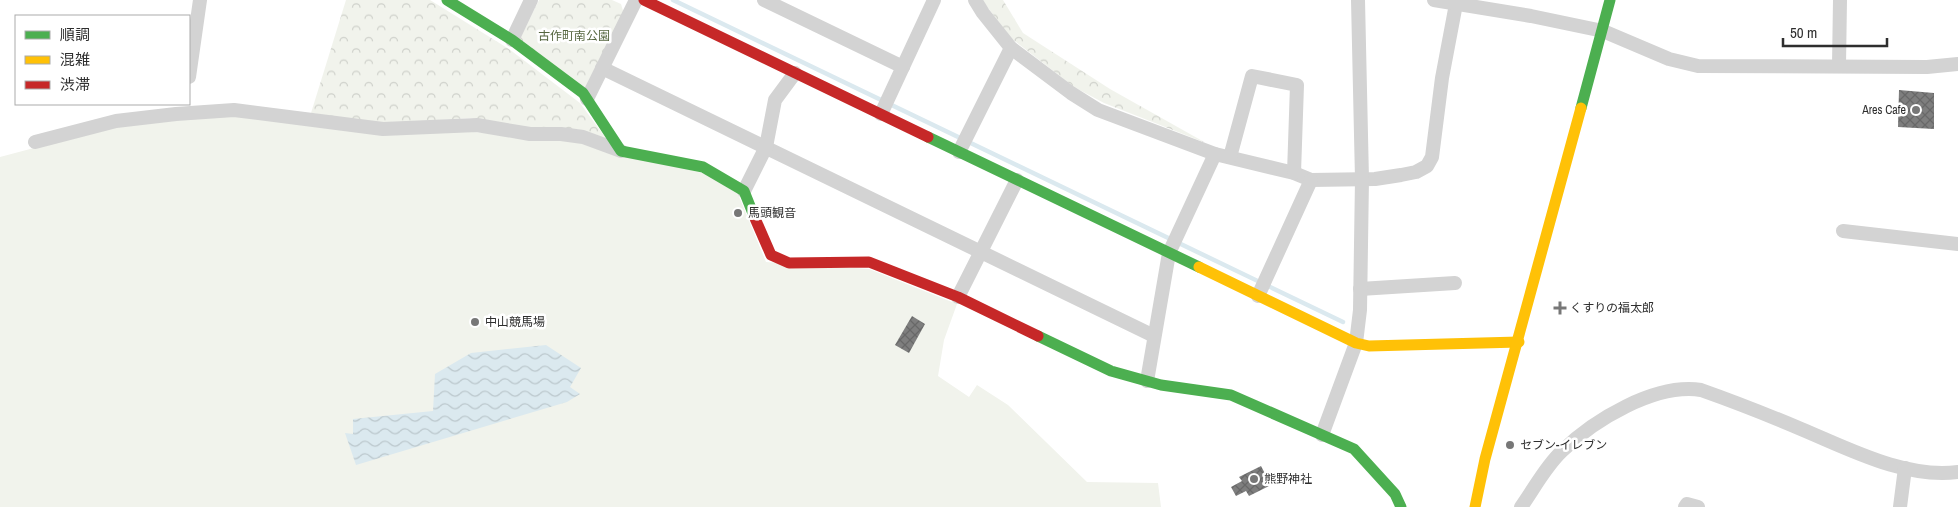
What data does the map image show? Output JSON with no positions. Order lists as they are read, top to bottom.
{
  "parks": ["古作町南公園"],
  "places": {
    "other": [
      "Ares Cafe",
      "馬頭観音",
      "中山競馬場",
      "セブン-イレブン",
      "熊野神社"
    ],
    "health": ["くすりの福太郎"]
  },
  "legend": ["順調", "混雑", "渋滞"],
  "scale_bar": "50 m"
}
